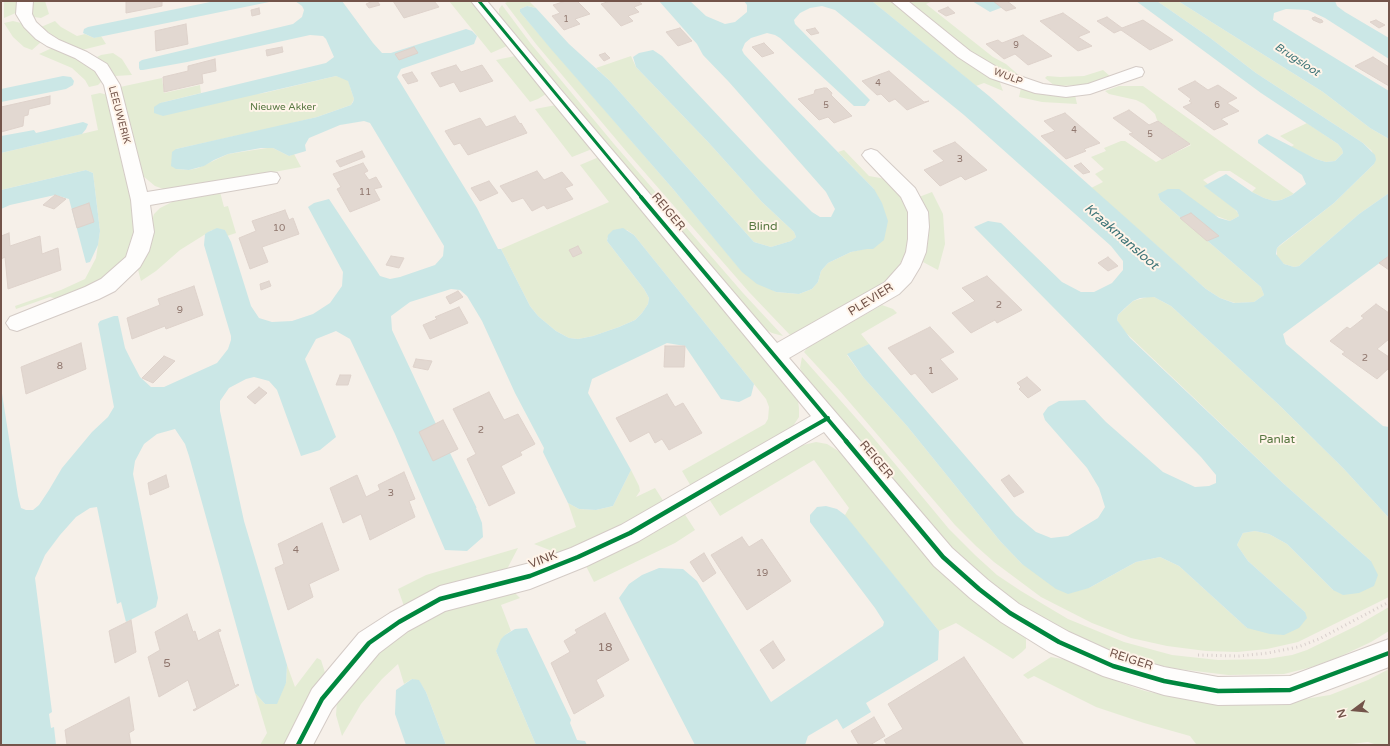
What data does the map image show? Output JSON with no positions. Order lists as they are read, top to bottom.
{
  "streets": {
    "street": [
      "WULP",
      "LEEUWERIK",
      "REIGER",
      "PLEVIER",
      "VINK"
    ]
  },
  "crossings": [
    ["REIGER", "PLEVIER"],
    ["REIGER", "VINK"]
  ],
  "water": ["Brugsloot", "Kraakmansloot"],
  "parks": ["Nieuwe Akker", "Blind", "Panlat"],
  "house_numbers": [
    "1",
    "9",
    "4",
    "5",
    "6",
    "4",
    "5",
    "3",
    "11",
    "10",
    "2",
    "9",
    "2",
    "8",
    "1",
    "2",
    "3",
    "4",
    "19",
    "18",
    "5"
  ],
  "north": "left"
}
